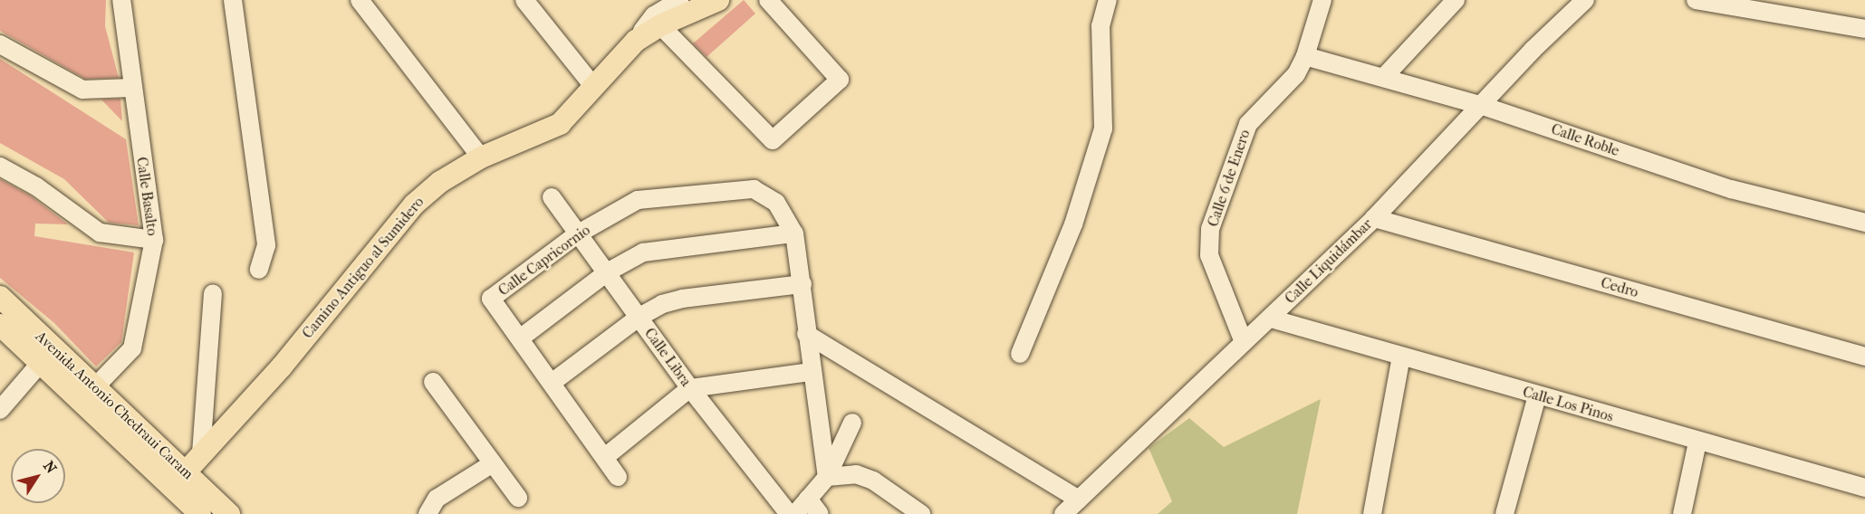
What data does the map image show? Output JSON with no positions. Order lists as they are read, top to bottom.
{
  "streets": {
    "main road": ["Camino Antiguo al Sumidero", "Avenida Antonio Chedraui Caram"],
    "street": [
      "Calle Roble",
      "Calle 6 de Enero",
      "Calle Basalto",
      "Calle Capricornio",
      "Calle Liquidámbar",
      "Cedro",
      "Calle Libra",
      "Calle Los Pinos"
    ]
  },
  "crossings": [
    ["Calle Roble", "Calle 6 de Enero"],
    ["Calle Roble", "Calle Liquidámbar"],
    ["Calle 6 de Enero", "Calle Liquidámbar"],
    ["Calle Basalto", "Avenida Antonio Chedraui Caram"],
    ["Calle Capricornio", "Calle Libra"],
    ["Calle Liquidámbar", "Cedro"],
    ["Calle Liquidámbar", "Calle Los Pinos"],
    ["Camino Antiguo al Sumidero", "Avenida Antonio Chedraui Caram"]
  ],
  "north": "top right"
}
